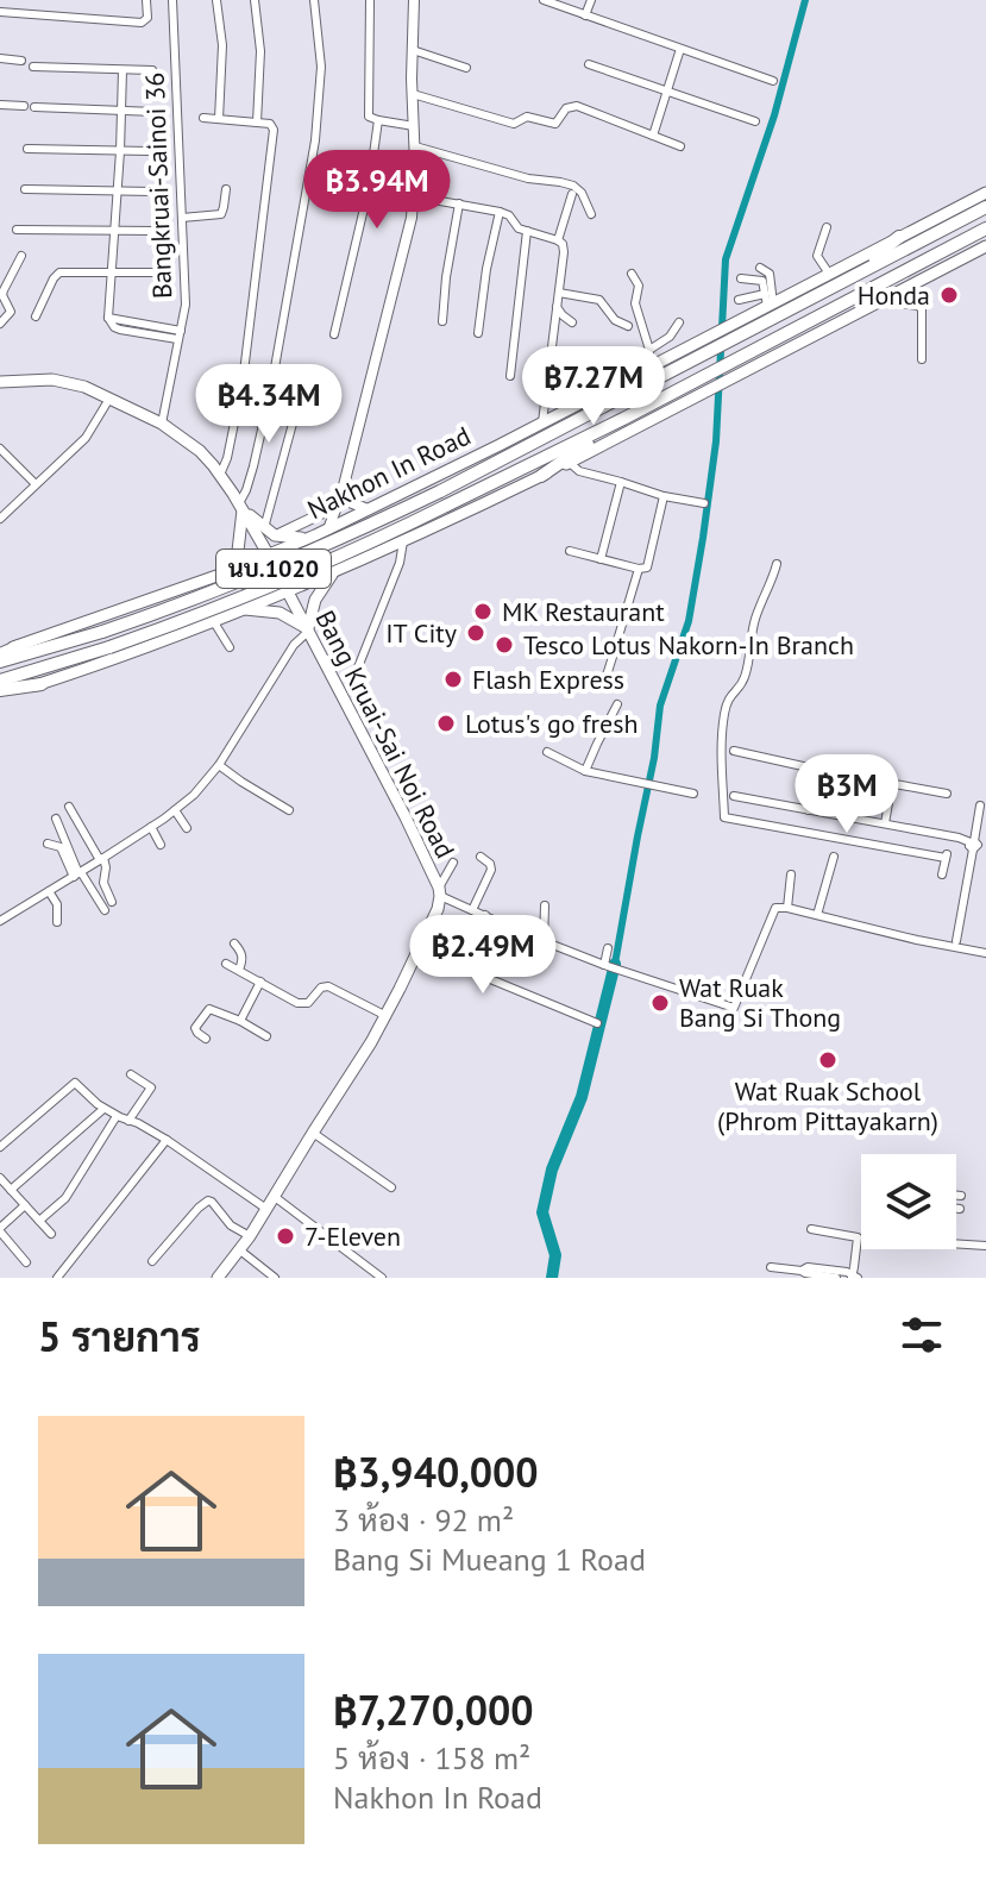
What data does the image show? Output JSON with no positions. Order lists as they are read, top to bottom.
{
  "streets": {
    "main road": ["Nakhon In Road", "นบ.1020", "Bang Kruai-Sai Noi Road"],
    "street": ["Bangkruai-Sainoi 36"]
  },
  "crossings": [
    ["Bangkruai-Sainoi 36", "Bang Kruai-Sai Noi Road"],
    ["Nakhon In Road", "Bang Kruai-Sai Noi Road"],
    ["นบ.1020", "Bang Kruai-Sai Noi Road"]
  ],
  "places": [
    "Honda",
    "MK Restaurant",
    "IT City",
    "Tesco Lotus Nakorn-In Branch",
    "Flash Express",
    "Lotus's go fresh",
    "Wat Ruak Bang Si Thong",
    "Wat Ruak School (Phrom Pittayakarn)",
    "7-Eleven"
  ],
  "page": {
    "price": [
      "฿3.94M",
      "฿7.27M",
      "฿4.34M",
      "฿3M",
      "฿2.49M"
    ],
    "heading": "5 รายการ",
    "list": [
      {
        "name": "฿3,940,000",
        "note": "3 ห้อง · 92 m² · Bang Si Mueang 1 Road"
      },
      {
        "name": "฿7,270,000",
        "note": "5 ห้อง · 158 m² · Nakhon In Road"
      }
    ]
  }
}
